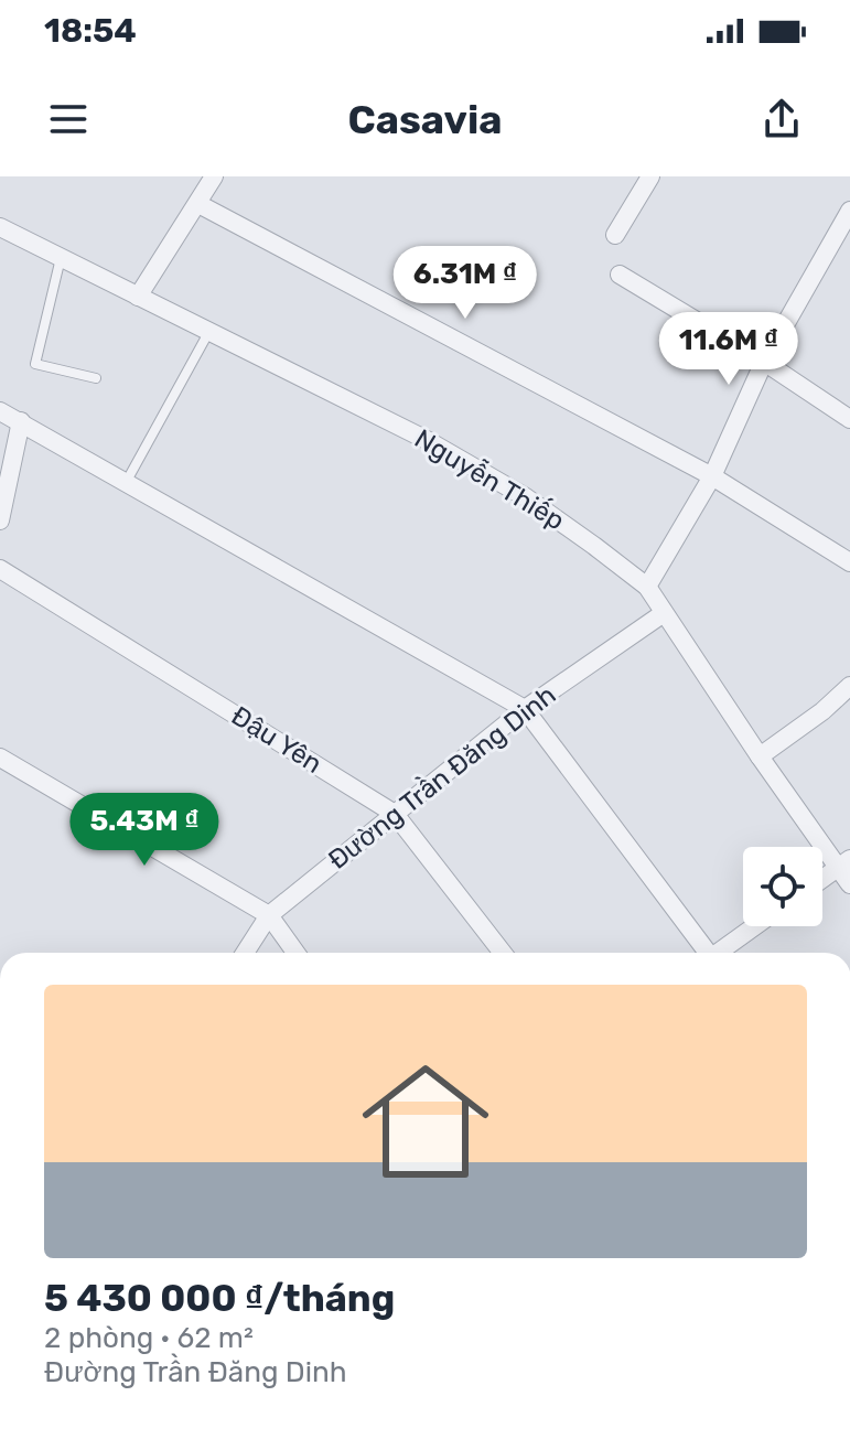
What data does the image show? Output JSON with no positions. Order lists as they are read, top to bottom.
{
  "streets": {
    "street": ["Nguyễn Thiếp", "Đậu Yên", "Đường Trần Đăng Dinh"]
  },
  "crossings": [
    ["Nguyễn Thiếp", "Đường Trần Đăng Dinh"],
    ["Đậu Yên", "Đường Trần Đăng Dinh"]
  ],
  "page": {
    "status": "18:54",
    "header": "Casavia",
    "price": ["6.31M ₫", "11.6M ₫", "5.43M ₫"],
    "list": [
      {
        "name": "5 430 000 ₫/tháng",
        "note": "2 phòng · 62 m² · Đường Trần Đăng Dinh"
      }
    ]
  }
}
